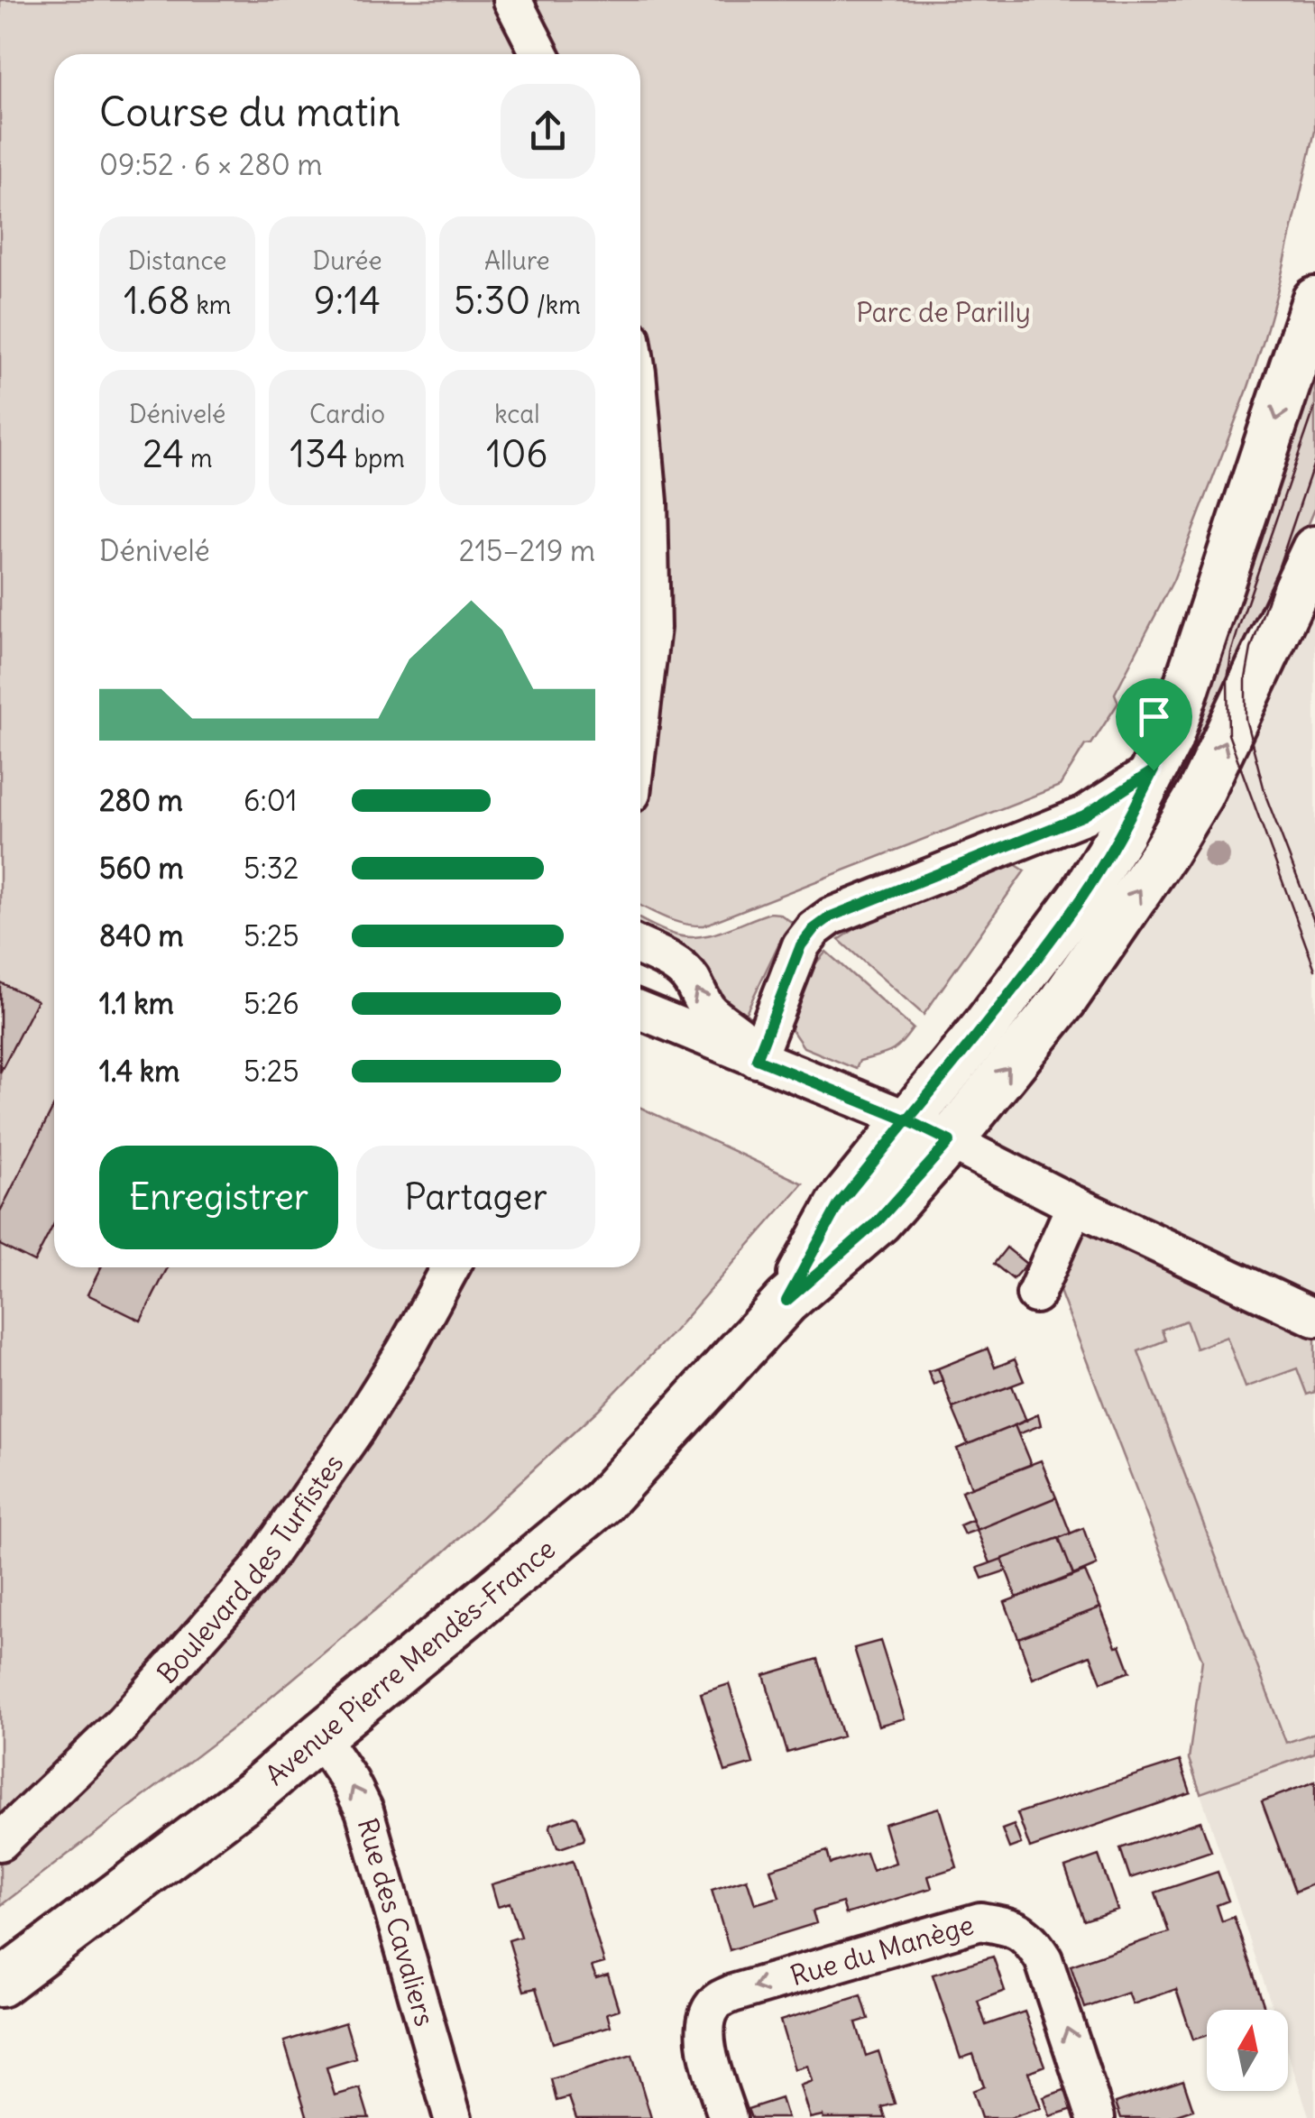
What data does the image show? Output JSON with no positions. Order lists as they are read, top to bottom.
{
  "streets": {
    "main road": ["Avenue Pierre Mendès-France"],
    "street": ["Boulevard des Turfistes", "Rue des Cavaliers", "Rue du Manège"]
  },
  "crossings": [
    ["Avenue Pierre Mendès-France", "Rue des Cavaliers"]
  ],
  "one_way": ["Rue des Cavaliers"],
  "parks": ["Parc de Parilly"],
  "north": "top",
  "page": {
    "heading": ["Course du matin", "09:52 · 6 × 280 m"],
    "stats": [
      ["Distance", "1.68 km"],
      ["Durée", "9:14"],
      ["Allure", "5:30 /km"],
      ["Dénivelé", "24 m"],
      ["Cardio", "134 bpm"],
      ["kcal", "106"]
    ],
    "chart": ["Dénivelé", "215–219 m"],
    "list": [
      {
        "name": "280 m",
        "note": "6:01"
      },
      {
        "name": "560 m",
        "note": "5:32"
      },
      {
        "name": "840 m",
        "note": "5:25"
      },
      {
        "name": "1.1 km",
        "note": "5:26"
      },
      {
        "name": "1.4 km",
        "note": "5:25"
      }
    ],
    "buttons": ["Enregistrer", "Partager"]
  }
}
